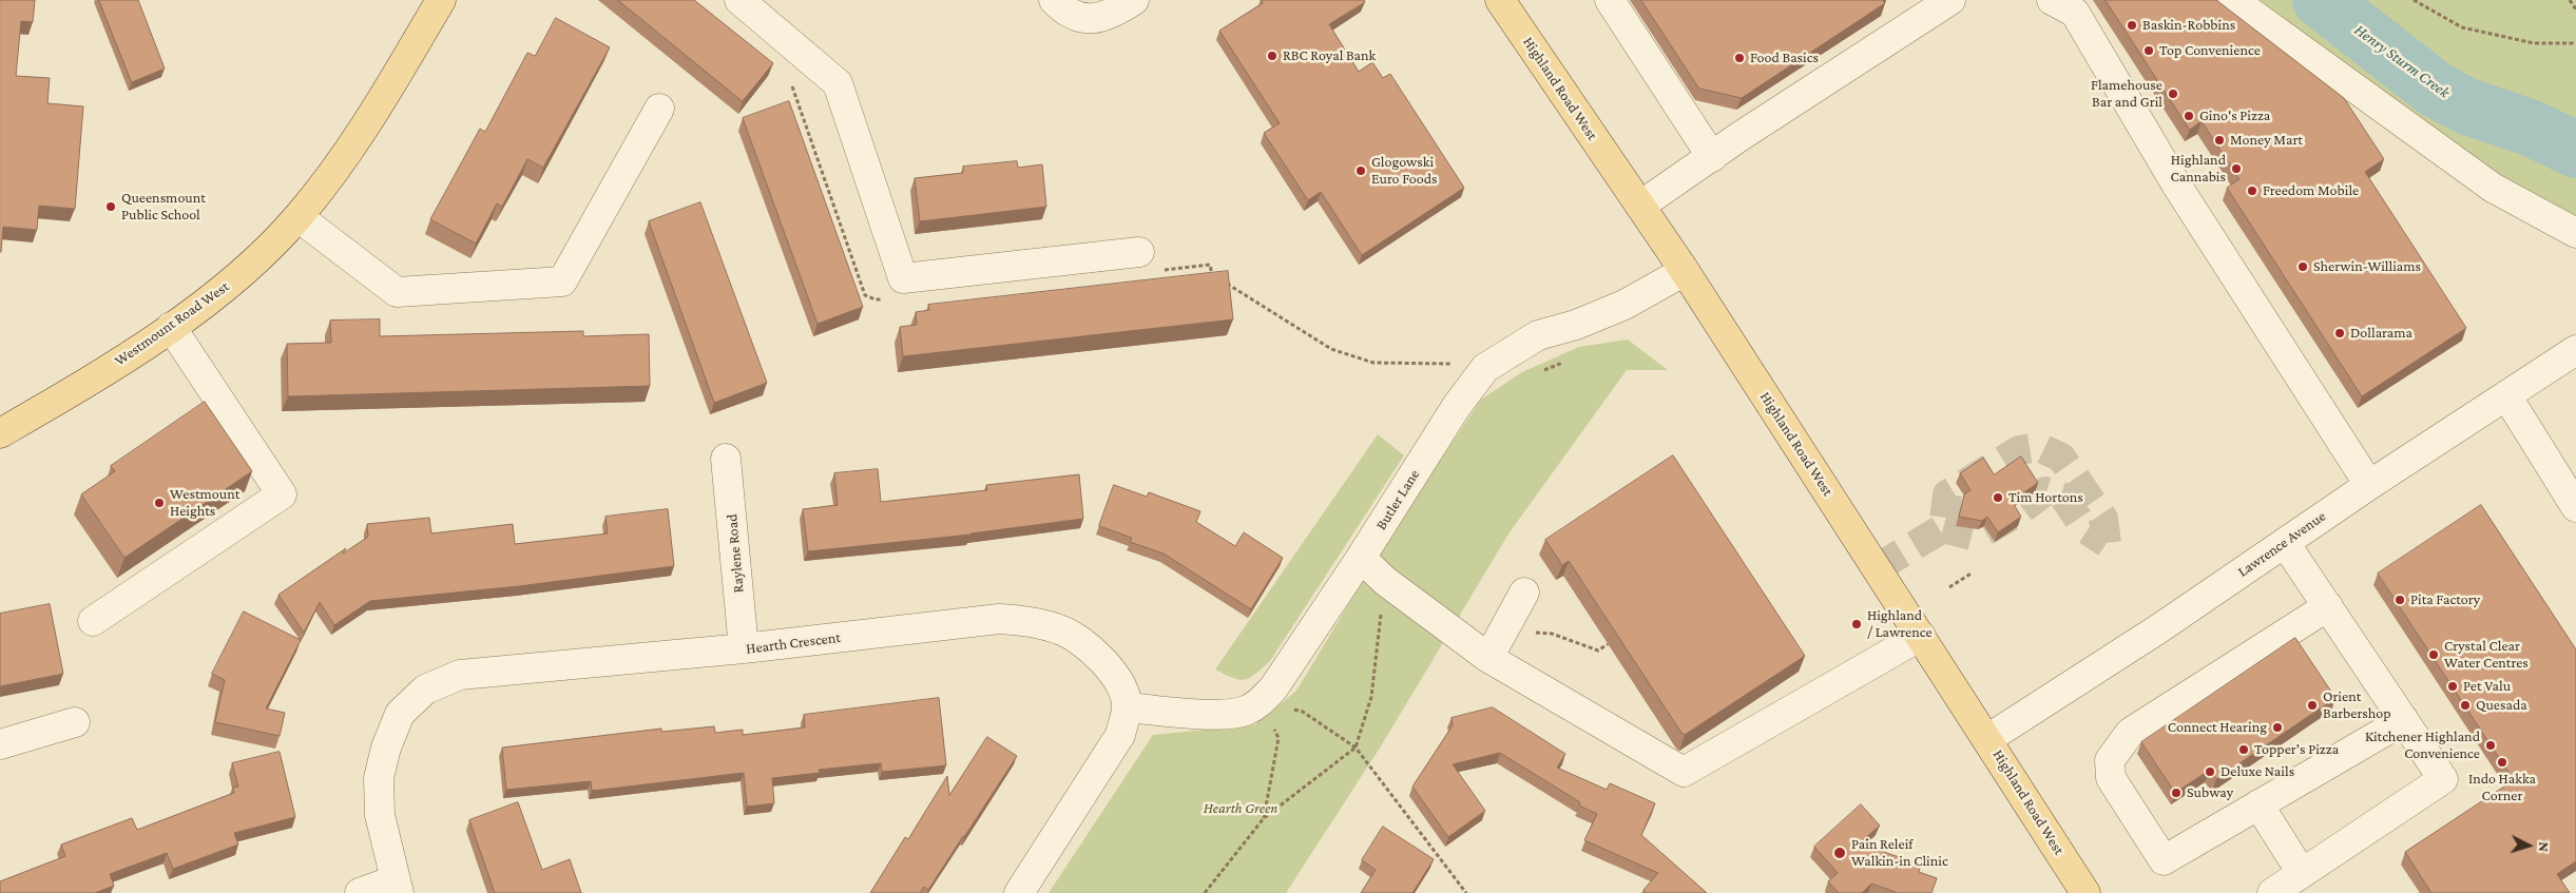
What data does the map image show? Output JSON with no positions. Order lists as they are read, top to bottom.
{
  "streets": {
    "main road": ["Highland Road West", "Westmount Road West"],
    "street": [
      "Butler Lane",
      "Lawrence Avenue",
      "Raylene Road",
      "Hearth Crescent"
    ]
  },
  "crossings": [
    ["Highland Road West", "Butler Lane"],
    ["Highland Road West", "Lawrence Avenue"],
    ["Butler Lane", "Hearth Crescent"],
    ["Raylene Road", "Hearth Crescent"]
  ],
  "water": ["Henry Sturm Creek"],
  "parks": ["Hearth Green"],
  "places": [
    "Baskin-Robbins",
    "Top Convenience",
    "RBC Royal Bank",
    "Food Basics",
    "Flamehouse Bar and Gril",
    "Gino's Pizza",
    "Money Mart",
    "Highland Cannabis",
    "Glogowski Euro Foods",
    "Freedom Mobile",
    "Queensmount Public School",
    "Sherwin-Williams",
    "Dollarama",
    "Tim Hortons",
    "Westmount Heights",
    "Pita Factory",
    "Highland / Lawrence",
    "Crystal Clear Water Centres",
    "Pet Valu",
    "Orient Barbershop",
    "Quesada",
    "Connect Hearing",
    "Kitchener Highland Convenience",
    "Topper's Pizza",
    "Indo Hakka Corner",
    "Deluxe Nails",
    "Subway",
    "Pain Releif Walkin-in Clinic"
  ],
  "north": "right"
}
